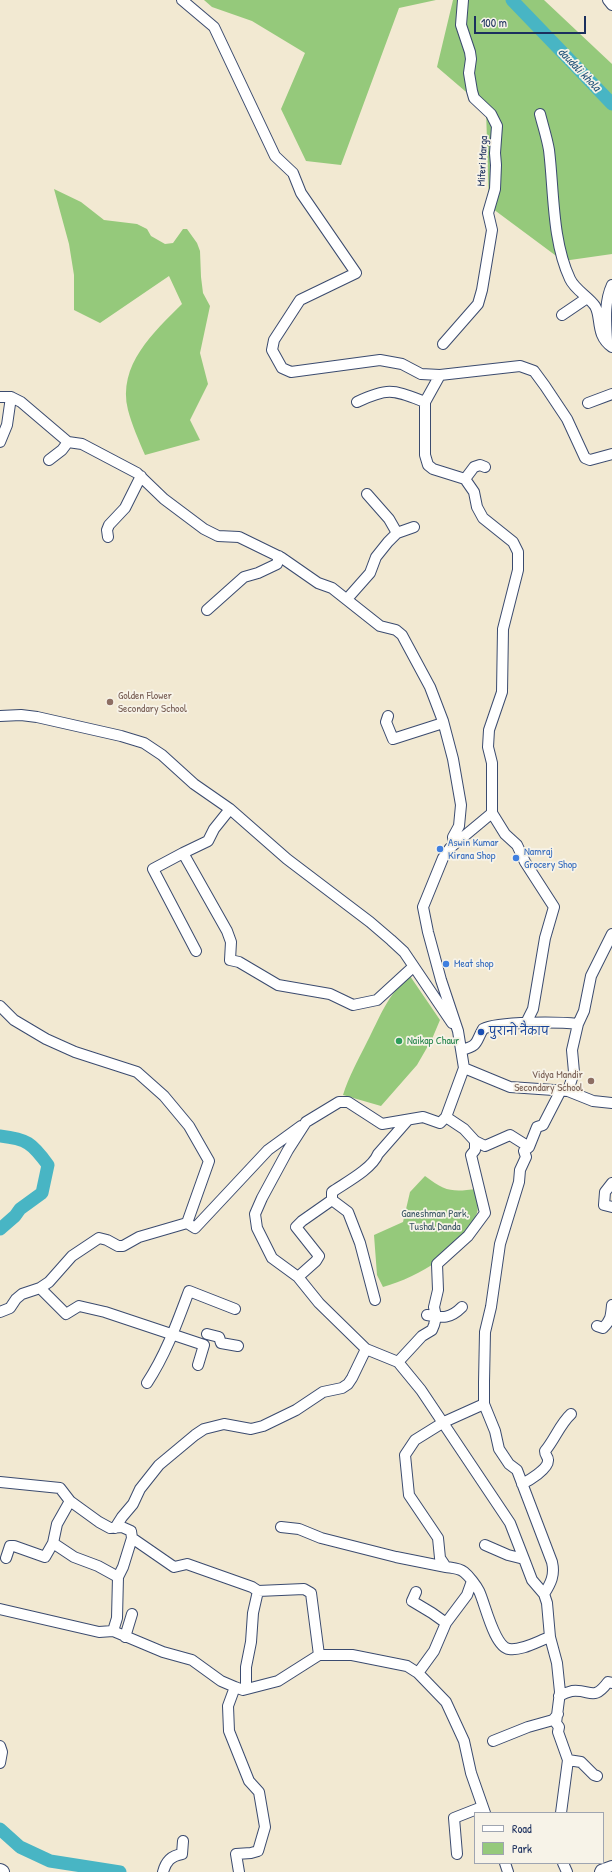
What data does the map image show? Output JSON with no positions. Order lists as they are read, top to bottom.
{
  "streets": {
    "street": ["Miteri Marga"]
  },
  "water": ["daudali khola"],
  "parks": ["Ganeshman Park, Tushal Danda"],
  "places": [
    "Golden Flower Secondary School",
    "Aswin Kumar Kirana Shop",
    "Namraj Grocery Shop",
    "Meat shop",
    "पुरानो नैकाप",
    "Naikap Chaur",
    "Vidya Mandir Secondary School"
  ],
  "legend": ["Road", "Park"],
  "scale_bar": "100 m"
}
